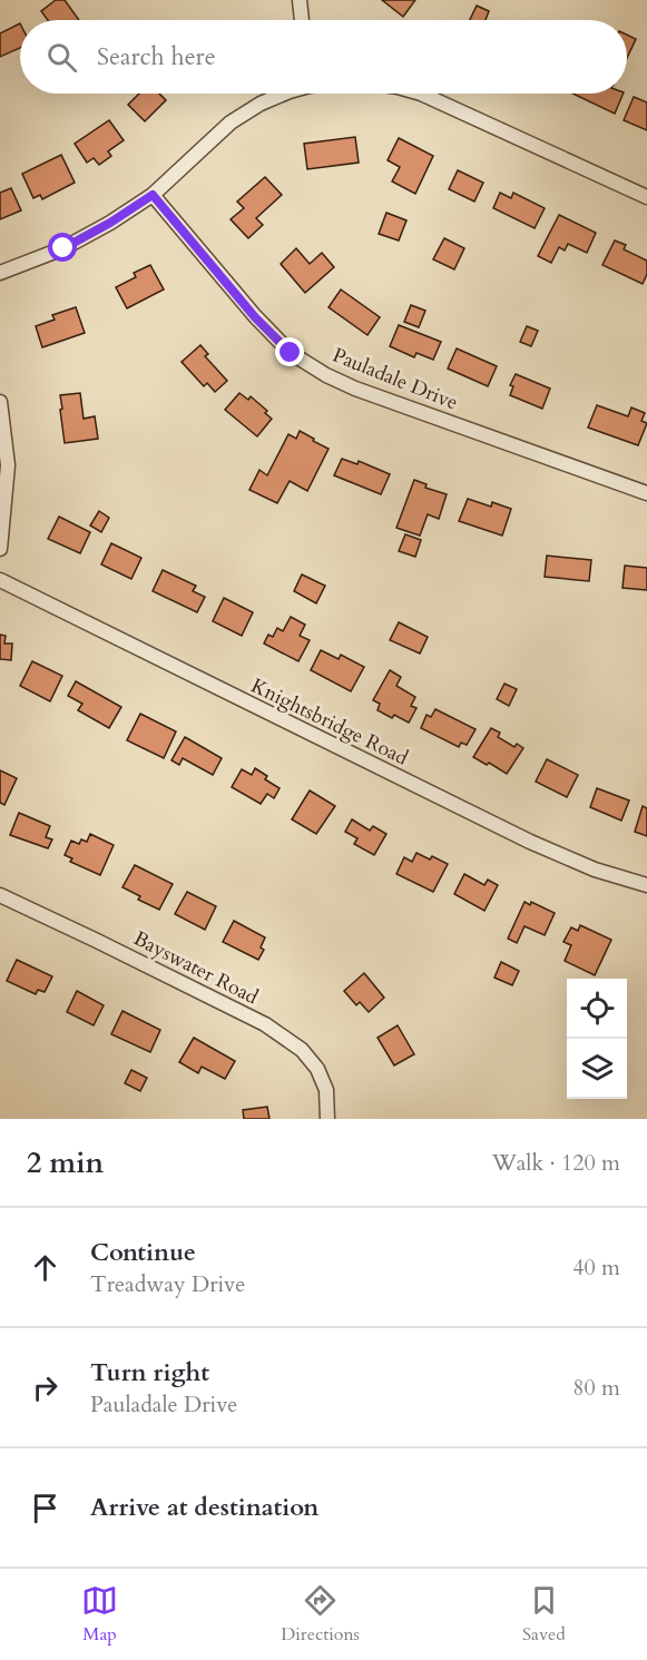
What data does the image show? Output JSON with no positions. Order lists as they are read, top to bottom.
{
  "streets": {
    "street": ["Pauladale Drive", "Knightsbridge Road", "Bayswater Road"]
  },
  "page": {
    "search": "Search here",
    "heading": ["2 min", "Walk · 120 m"],
    "list": [
      ["Continue", "Treadway Drive", "40 m"],
      ["Turn right", "Pauladale Drive", "80 m"],
      "Arrive at destination"
    ],
    "nav": ["Map", "Directions", "Saved"]
  }
}
